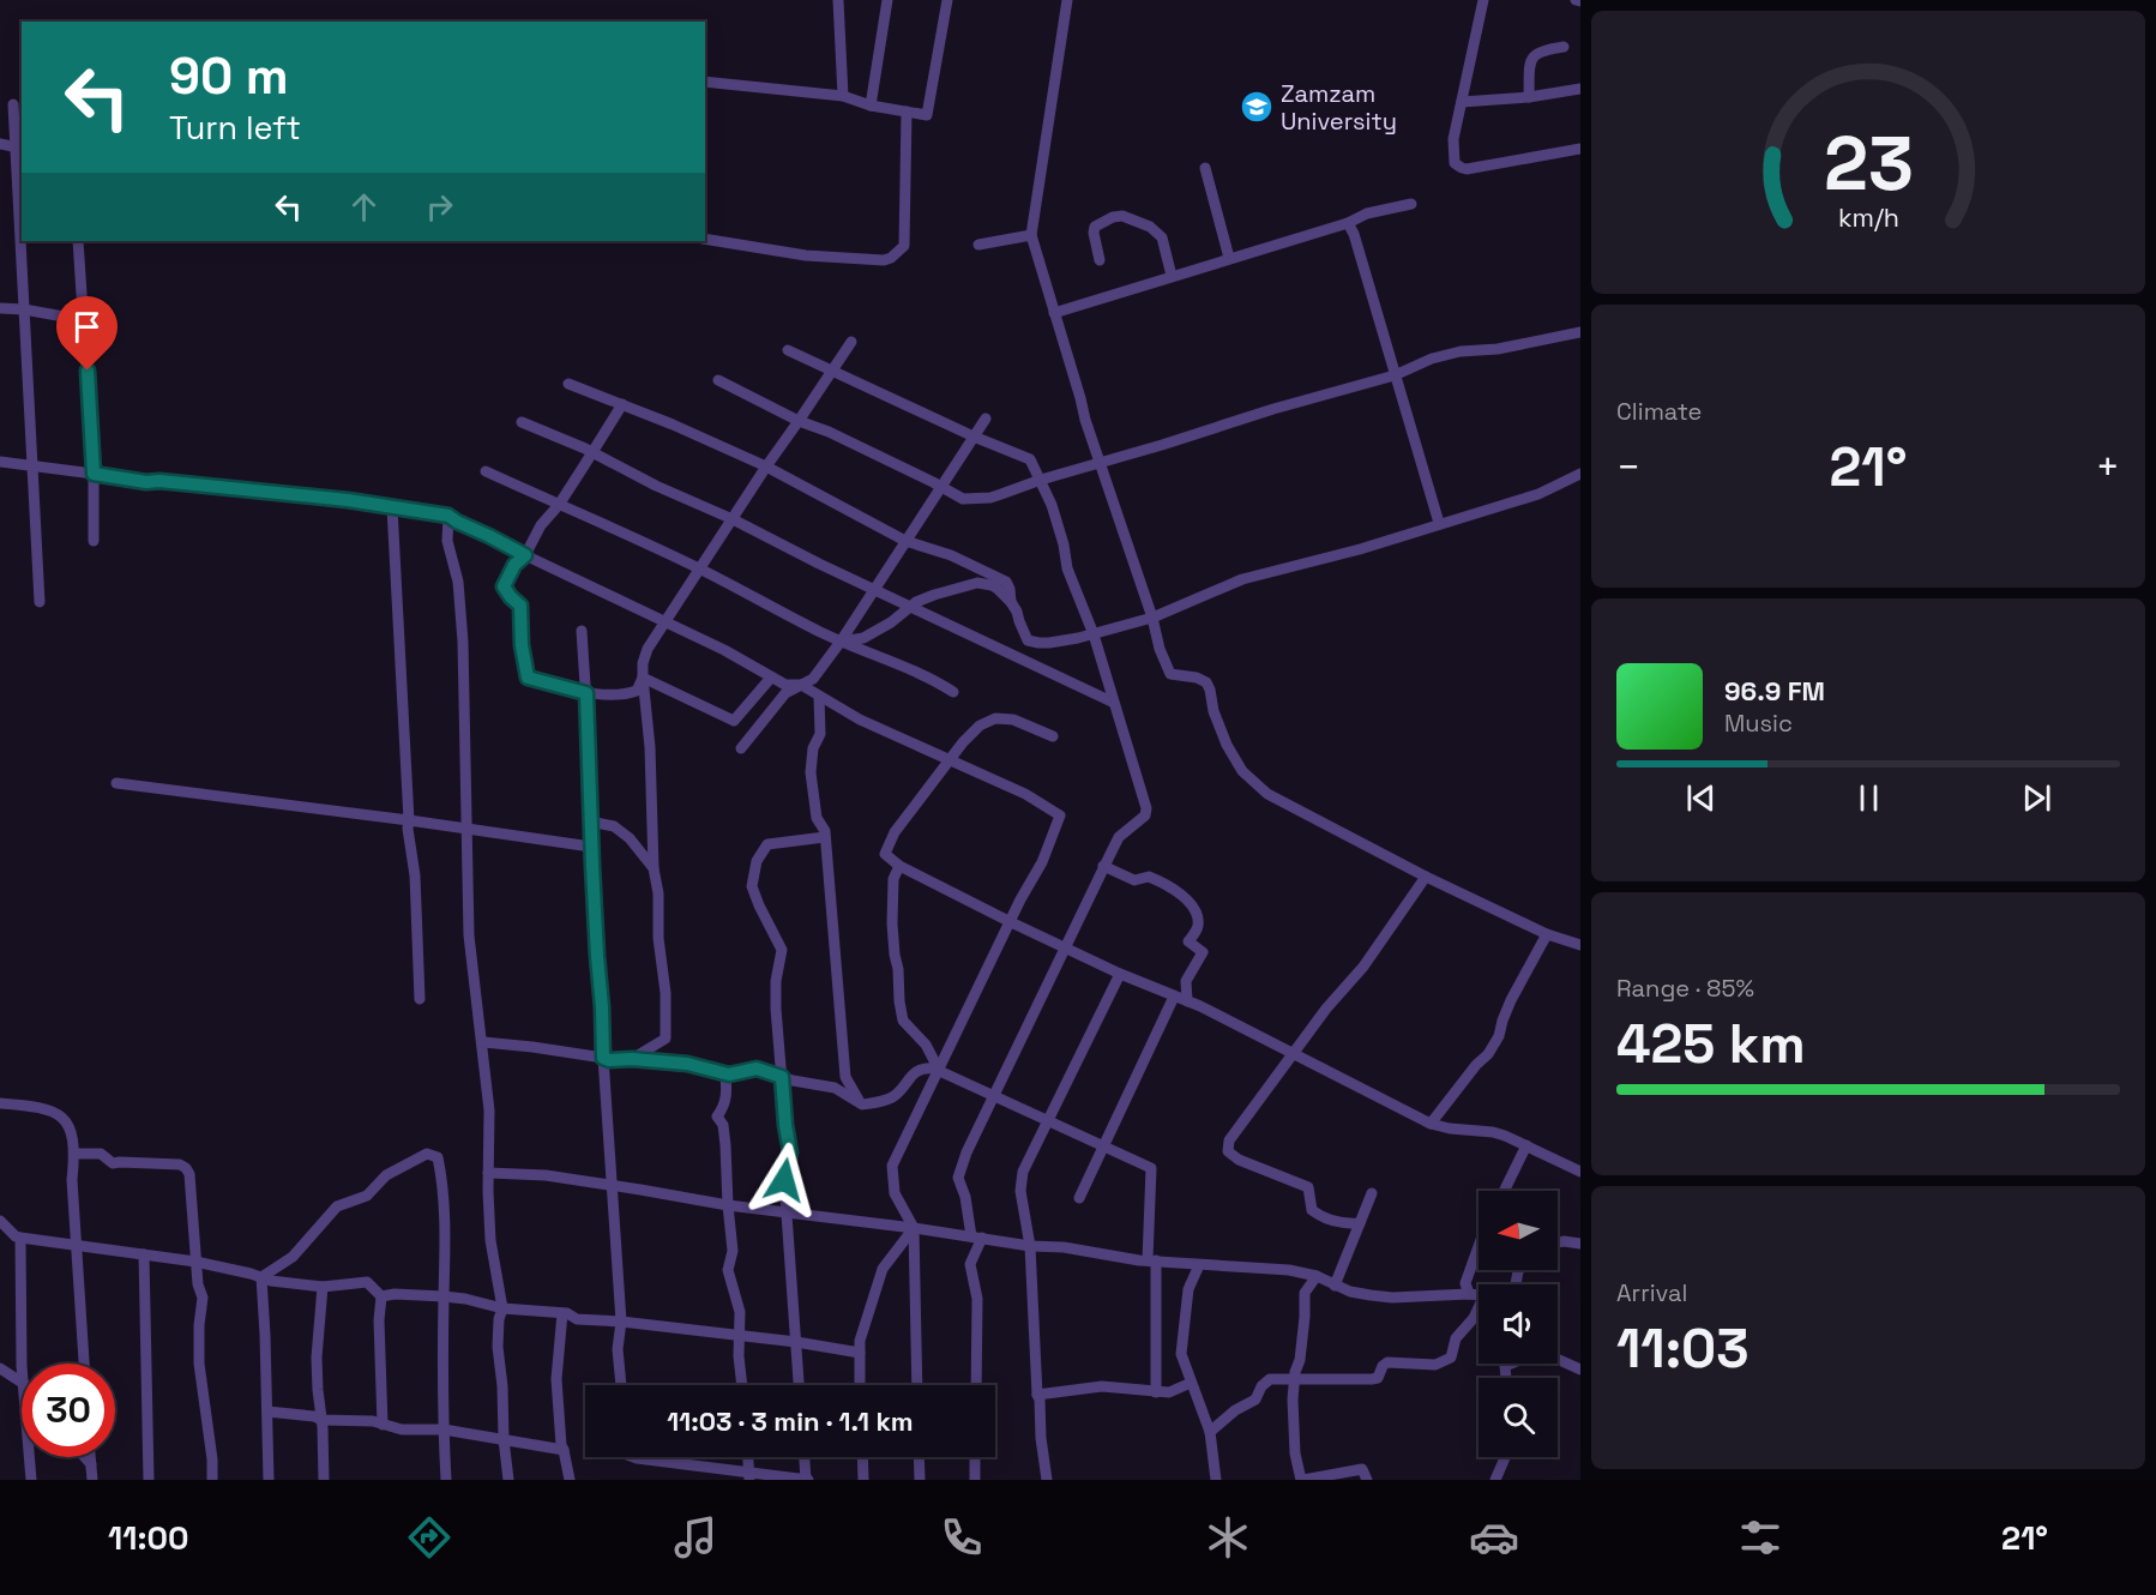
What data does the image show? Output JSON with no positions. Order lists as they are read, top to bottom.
{
  "places": {
    "school or university": ["Zamzam University"]
  },
  "north": "left",
  "page": {
    "turn": ["90 m", "Turn left"],
    "tile": [
      "Climate",
      ["Range · 85%", "425 km"],
      ["Arrival", "11:03"]
    ],
    "heat": ["−", "21°", "+"],
    "song": ["96.9 FM", "Music"],
    "limit": "30",
    "trip": "11:03 · 3 min · 1.1 km",
    "tabs": ["11:00", "21°"],
    "gauge": ["23", "km/h"]
  }
}
